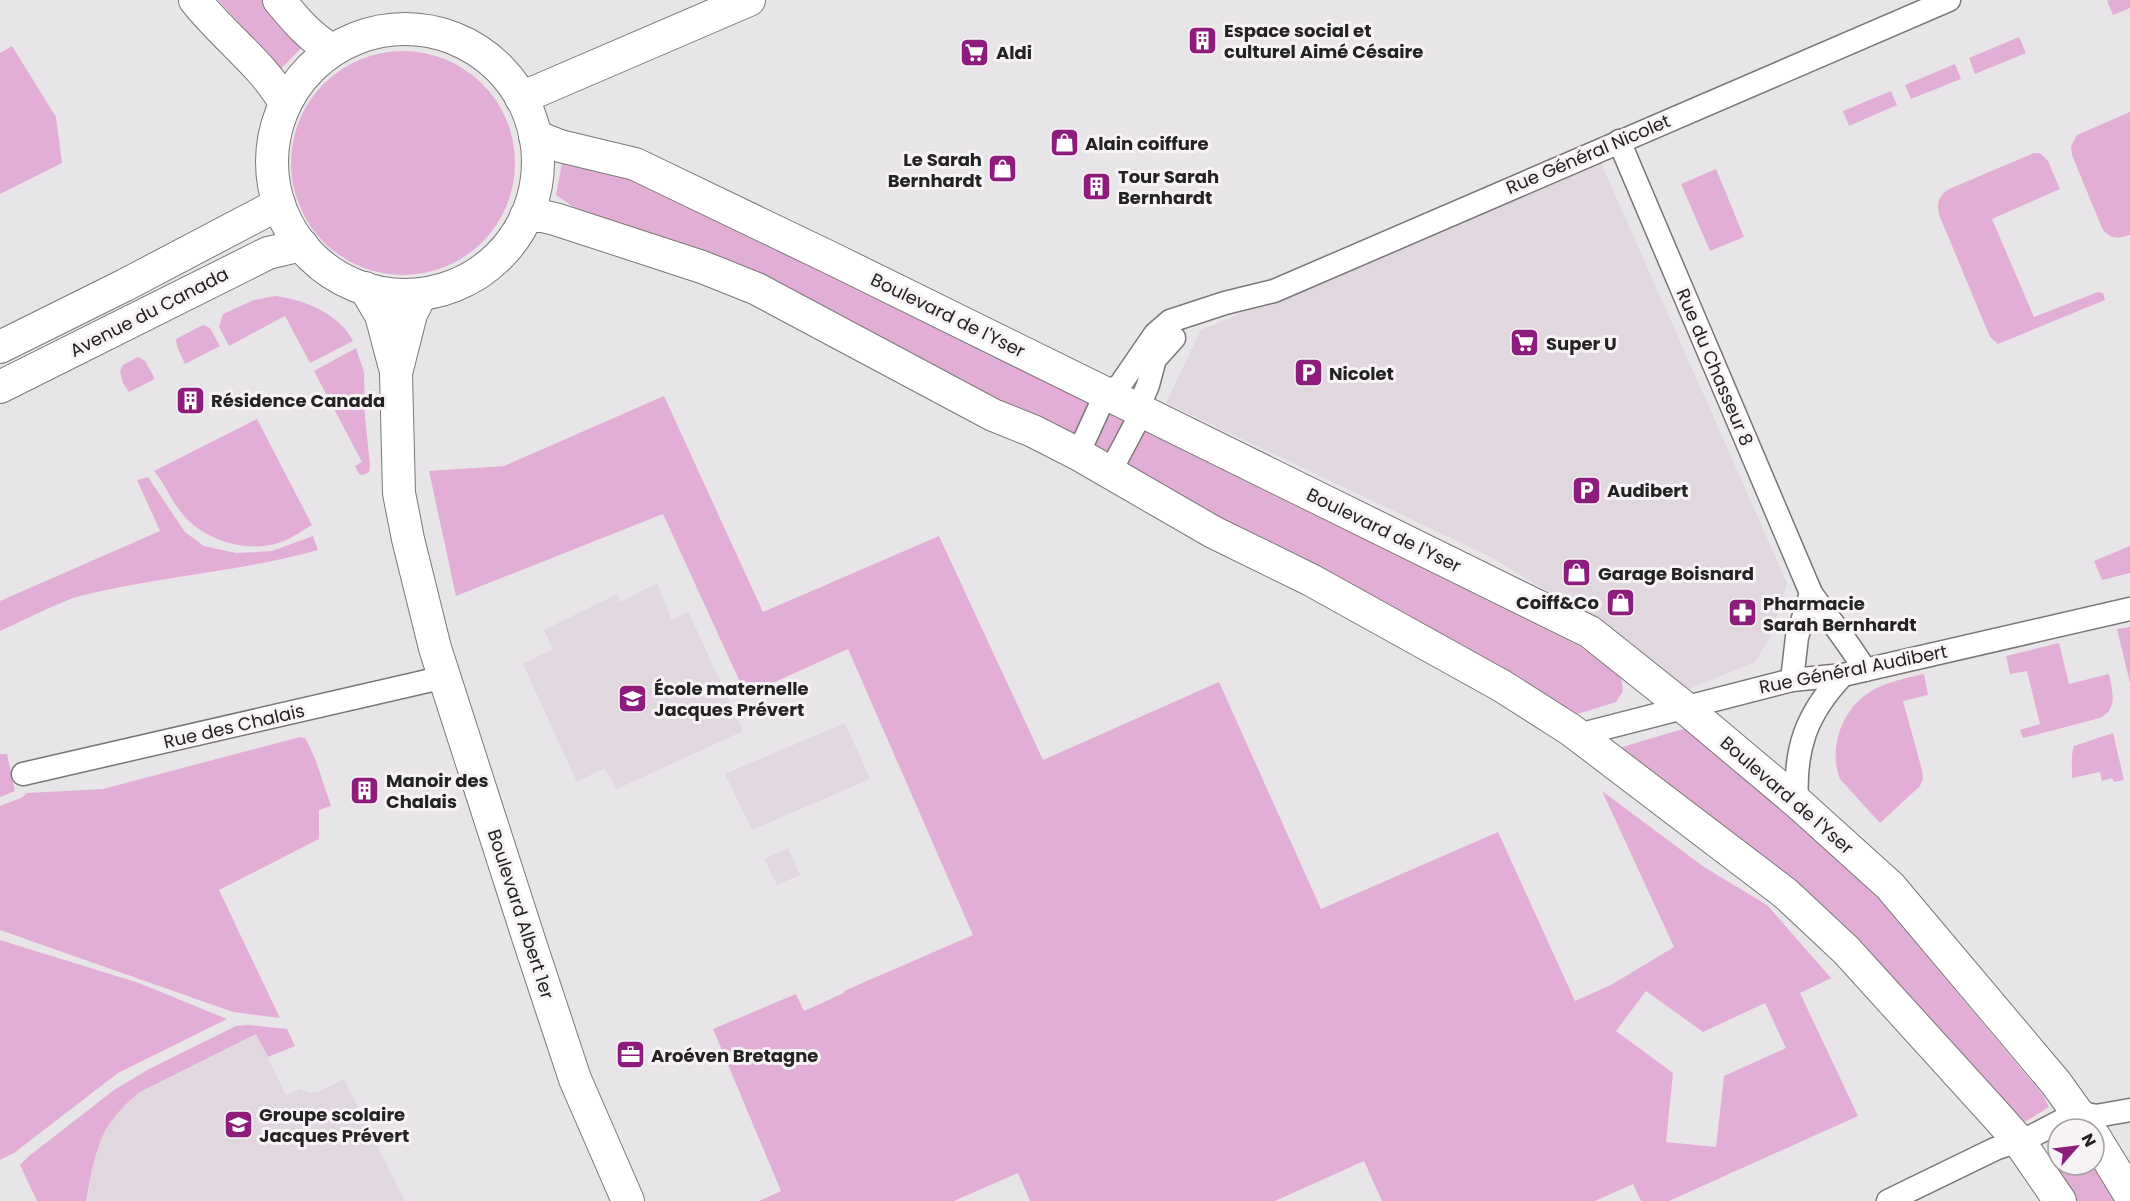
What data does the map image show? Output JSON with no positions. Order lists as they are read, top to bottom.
{
  "streets": {
    "main road": ["Avenue du Canada", "Boulevard de l'Yser", "Boulevard Albert 1er"],
    "street": [
      "Rue Général Nicolet",
      "Rue du Chasseur 8",
      "Rue Général Audibert",
      "Rue des Chalais"
    ]
  },
  "crossings": [
    ["Rue Général Nicolet", "Boulevard de l'Yser"],
    ["Rue Général Nicolet", "Rue du Chasseur 8"],
    ["Boulevard de l'Yser", "Rue Général Audibert"],
    ["Rue du Chasseur 8", "Rue Général Audibert"],
    ["Rue des Chalais", "Boulevard Albert 1er"]
  ],
  "places": {
    "building": [
      "Espace social et culturel Aimé Césaire",
      "Tour Sarah Bernhardt",
      "Résidence Canada",
      "Manoir des Chalais"
    ],
    "supermarket": ["Aldi", "Super U"],
    "shop": [
      "Alain coiffure",
      "Le Sarah Bernhardt",
      "Garage Boisnard",
      "Coiff&Co"
    ],
    "parking": ["Nicolet", "Audibert"],
    "pharmacy": ["Pharmacie Sarah Bernhardt"],
    "school or university": ["École maternelle Jacques Prévert", "Groupe scolaire Jacques Prévert"],
    "office": ["Aroéven Bretagne"]
  },
  "north": "top right"
}
